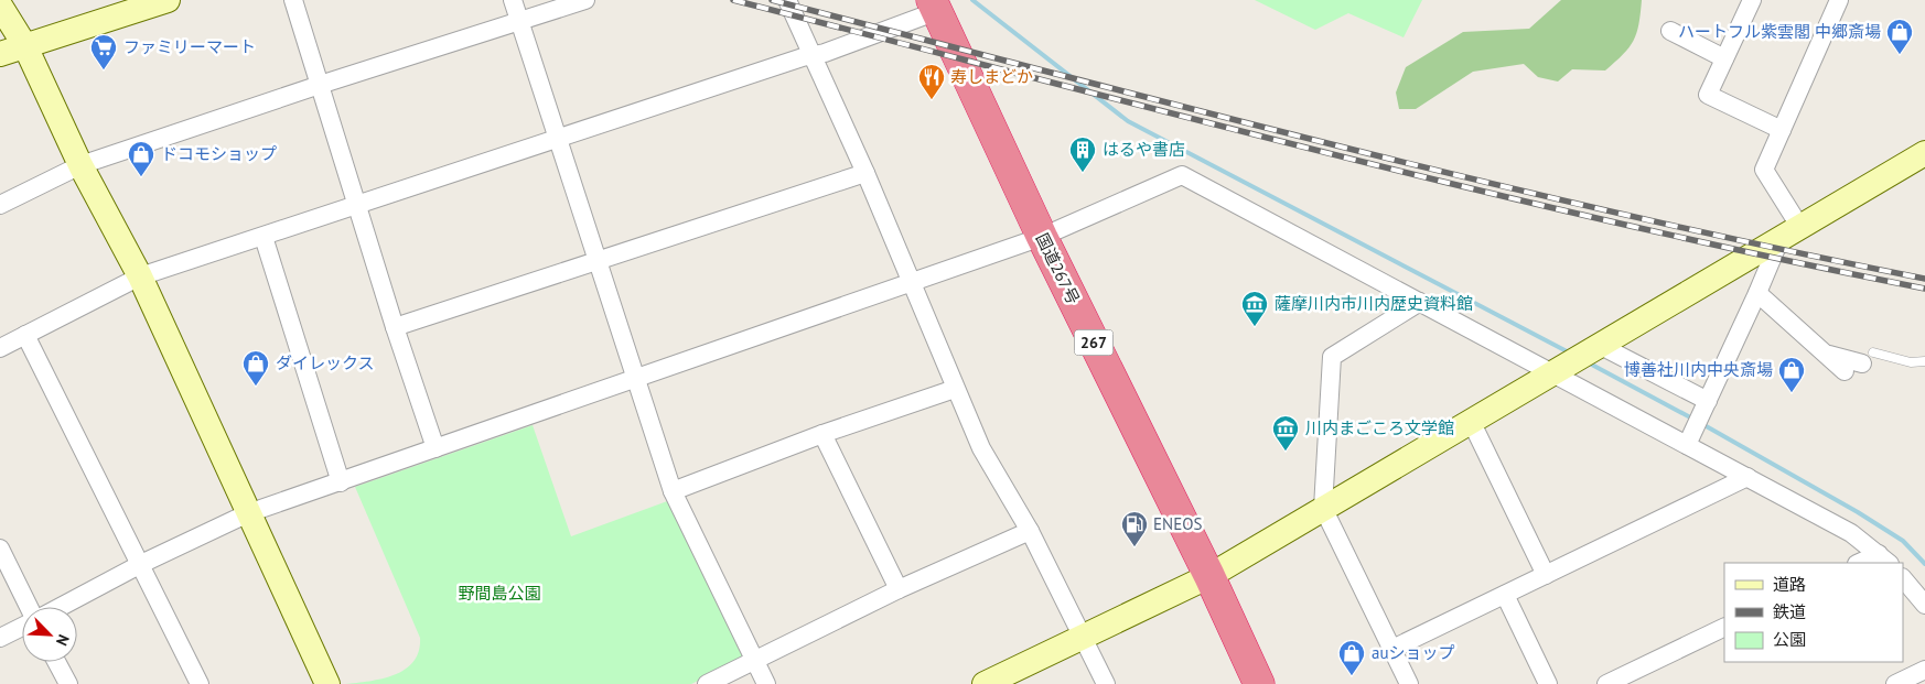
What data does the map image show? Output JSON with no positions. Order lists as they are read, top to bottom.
{
  "streets": {
    "highway": ["国道267号", "267"]
  },
  "parks": ["野間島公園"],
  "places": {
    "shop": [
      "ハートフル紫雲閣 中郷斎場",
      "ドコモショップ",
      "ダイレックス",
      "博善社川内中央斎場",
      "auショップ"
    ],
    "supermarket": ["ファミリーマート"],
    "restaurant": ["寿しまどか"],
    "building": ["はるや書店"],
    "museum": ["薩摩川内市川内歴史資料館", "川内まごころ文学館"],
    "fuel station": ["ENEOS"]
  },
  "legend": ["道路", "鉄道", "公園"],
  "north": "bottom right"
}
